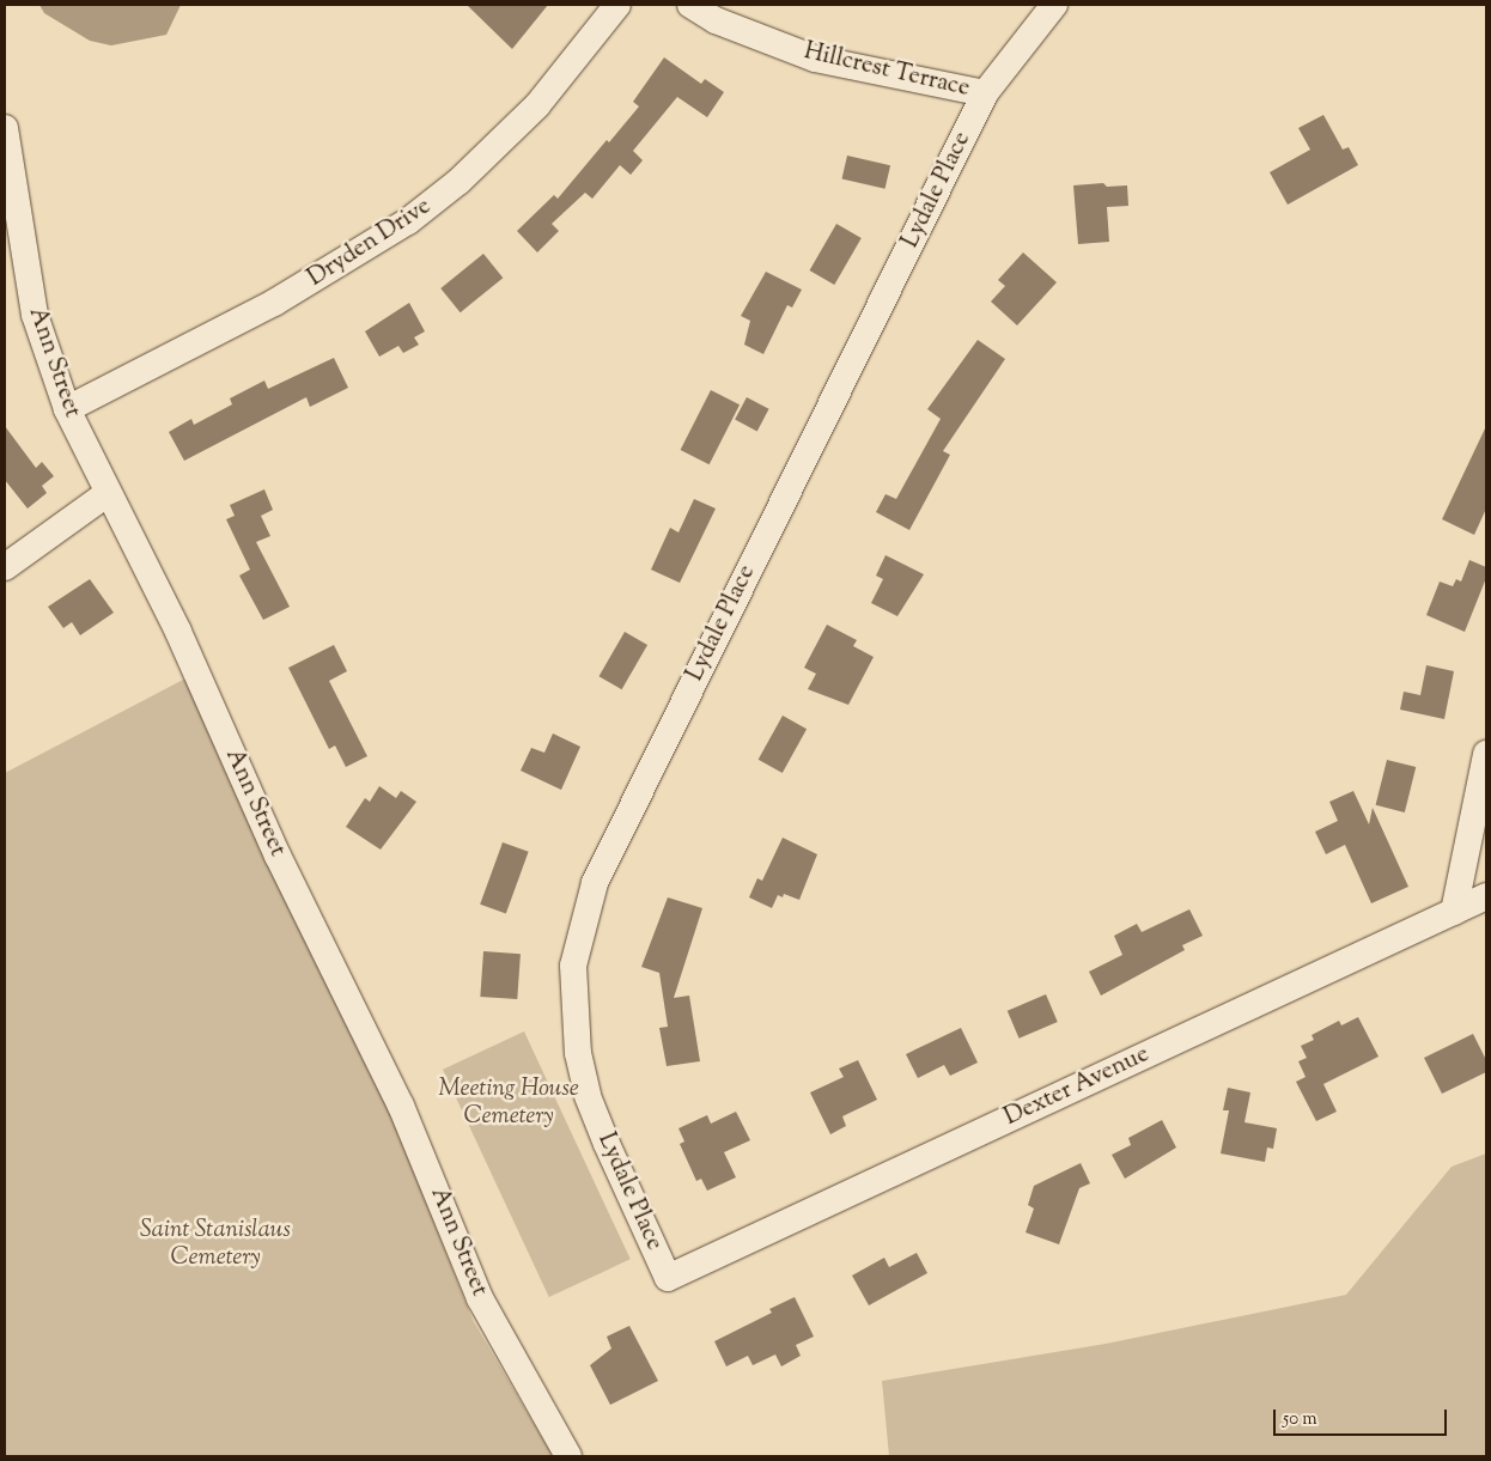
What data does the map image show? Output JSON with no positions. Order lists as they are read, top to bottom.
{
  "streets": {
    "street": [
      "Hillcrest Terrace",
      "Lydale Place",
      "Dryden Drive",
      "Ann Street",
      "Dexter Avenue"
    ]
  },
  "crossings": [
    ["Hillcrest Terrace", "Lydale Place"],
    ["Lydale Place", "Dexter Avenue"],
    ["Dryden Drive", "Ann Street"]
  ],
  "parks": ["Meeting House Cemetery", "Saint Stanislaus Cemetery"],
  "scale_bar": "50 m"
}
